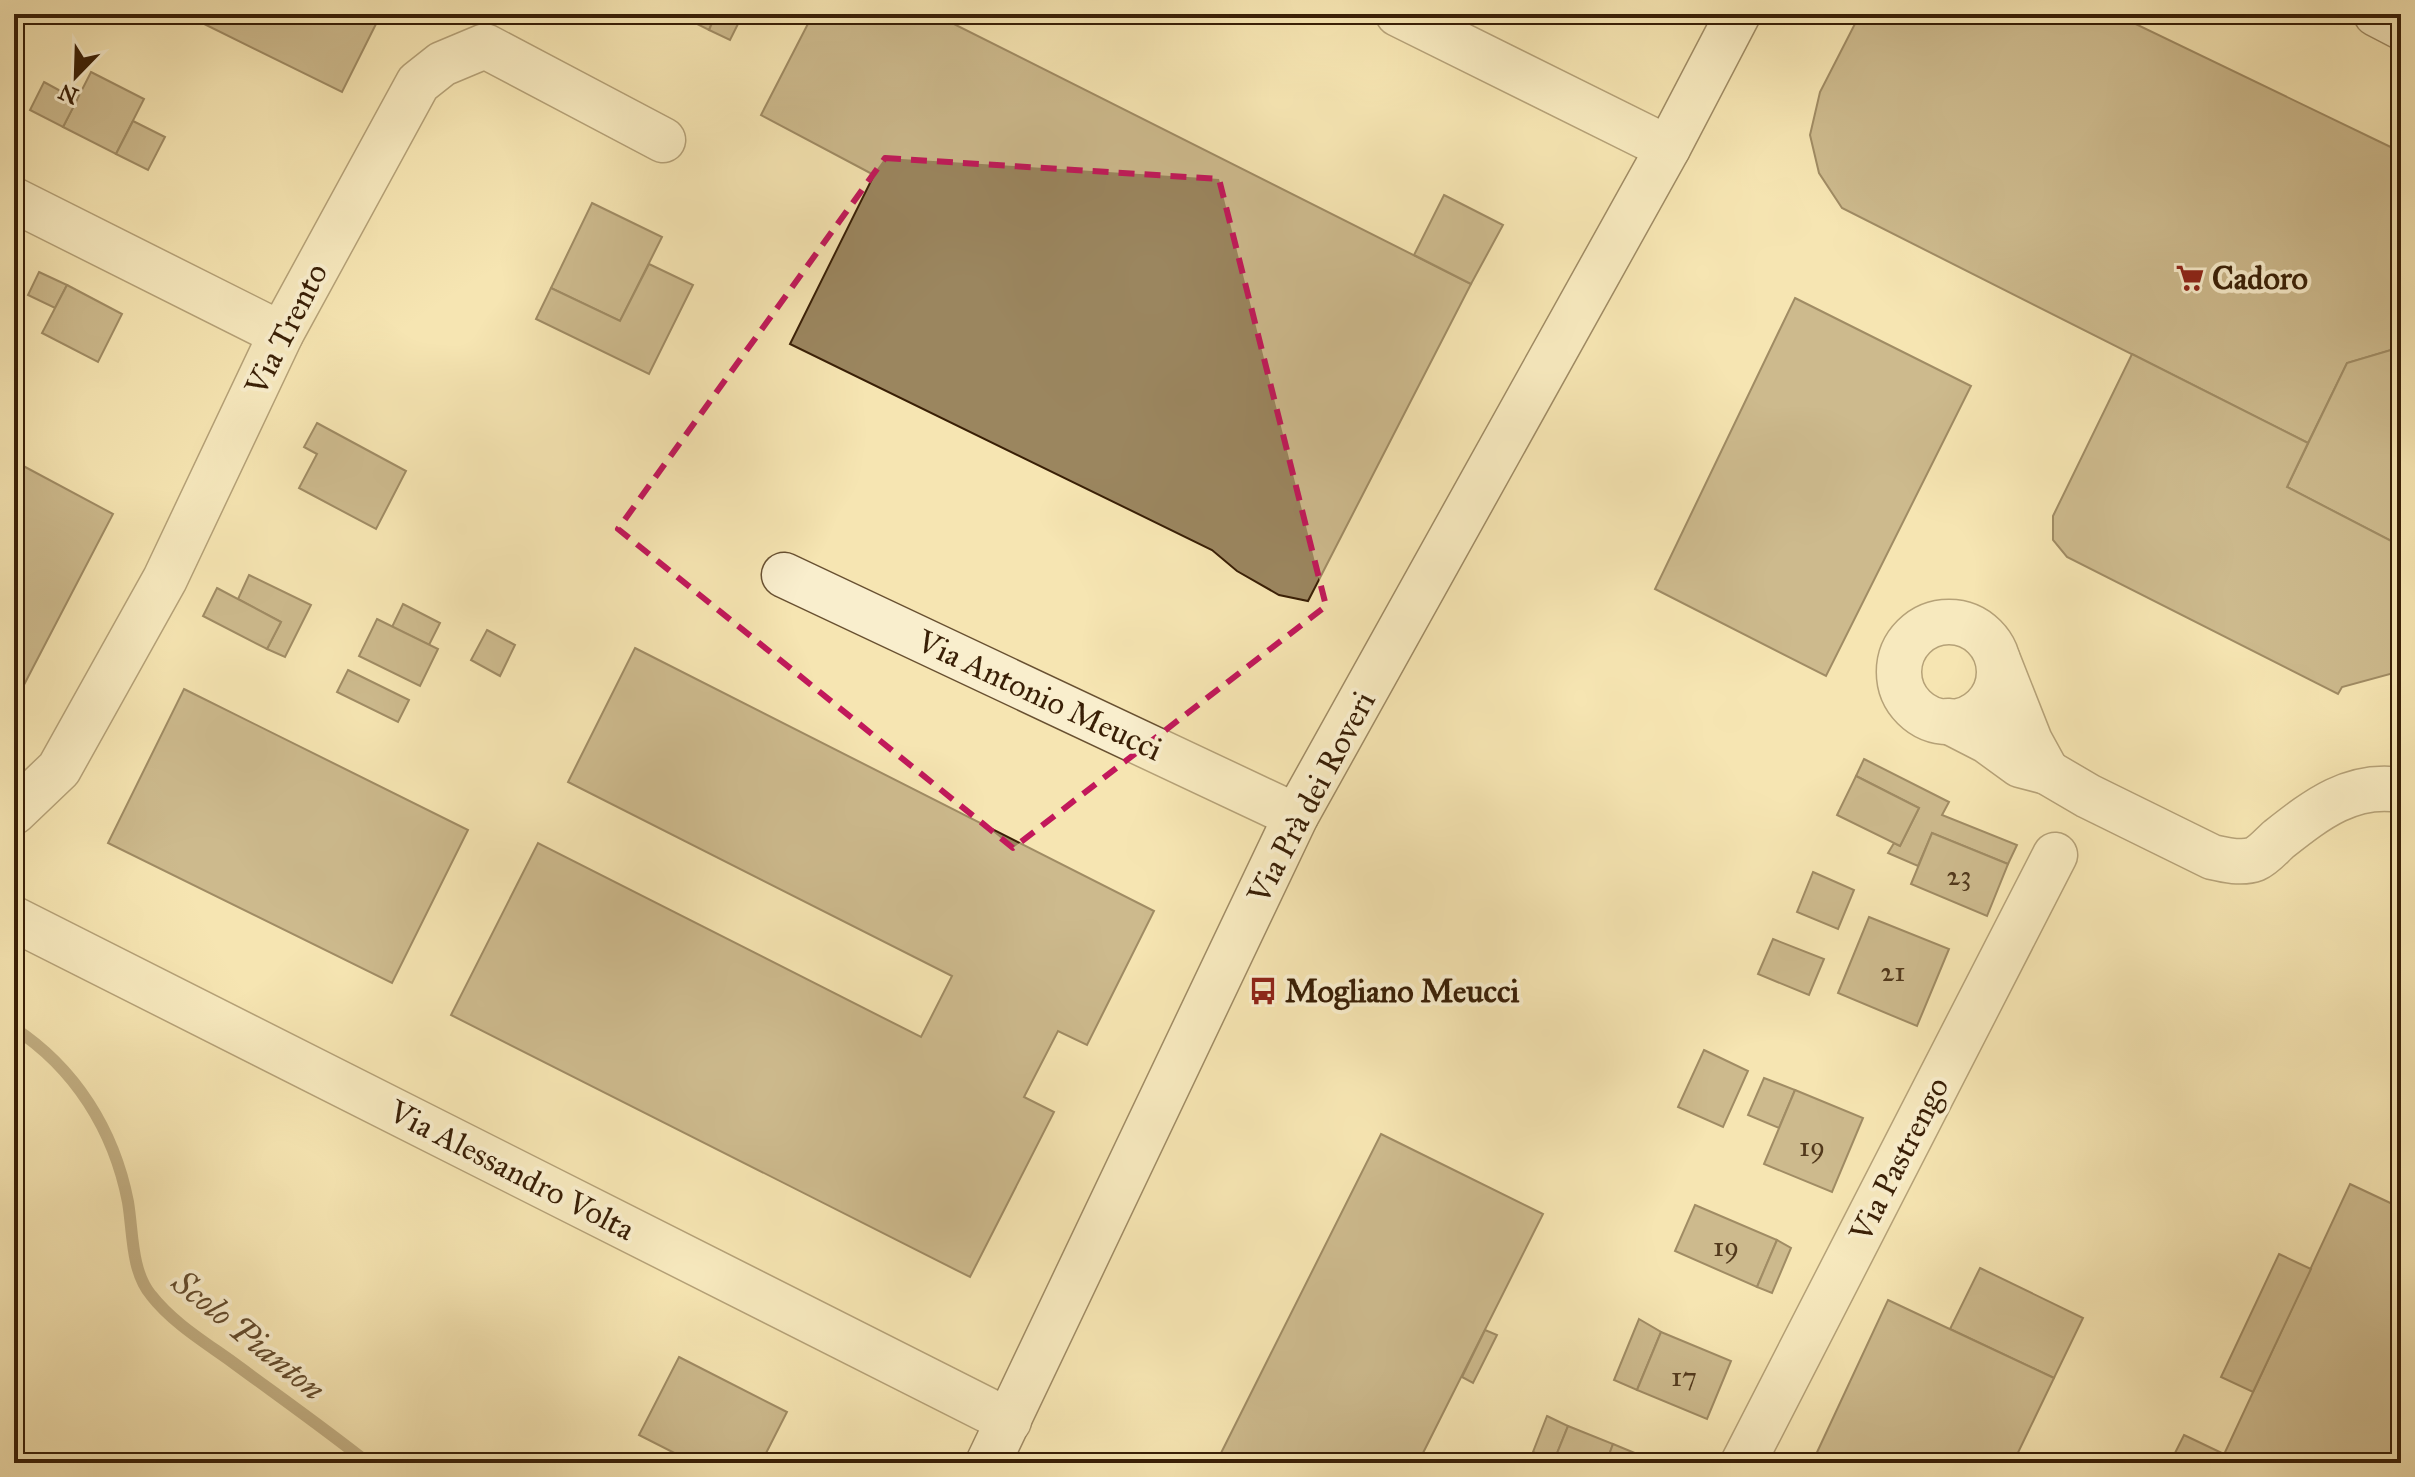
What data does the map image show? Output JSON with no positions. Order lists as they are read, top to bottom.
{
  "streets": {
    "street": [
      "Via Trento",
      "Via Antonio Meucci",
      "Via Prà dei Roveri",
      "Via Pastrengo",
      "Via Alessandro Volta"
    ]
  },
  "crossings": [
    ["Via Antonio Meucci", "Via Prà dei Roveri"],
    ["Via Prà dei Roveri", "Via Alessandro Volta"]
  ],
  "water": ["Scolo Pianton"],
  "places": {
    "supermarket": ["Cadoro"],
    "bus stop": ["Mogliano Meucci"]
  },
  "house_numbers": [
    "23",
    "21",
    "19",
    "19",
    "17"
  ],
  "north": "bottom left"
}
